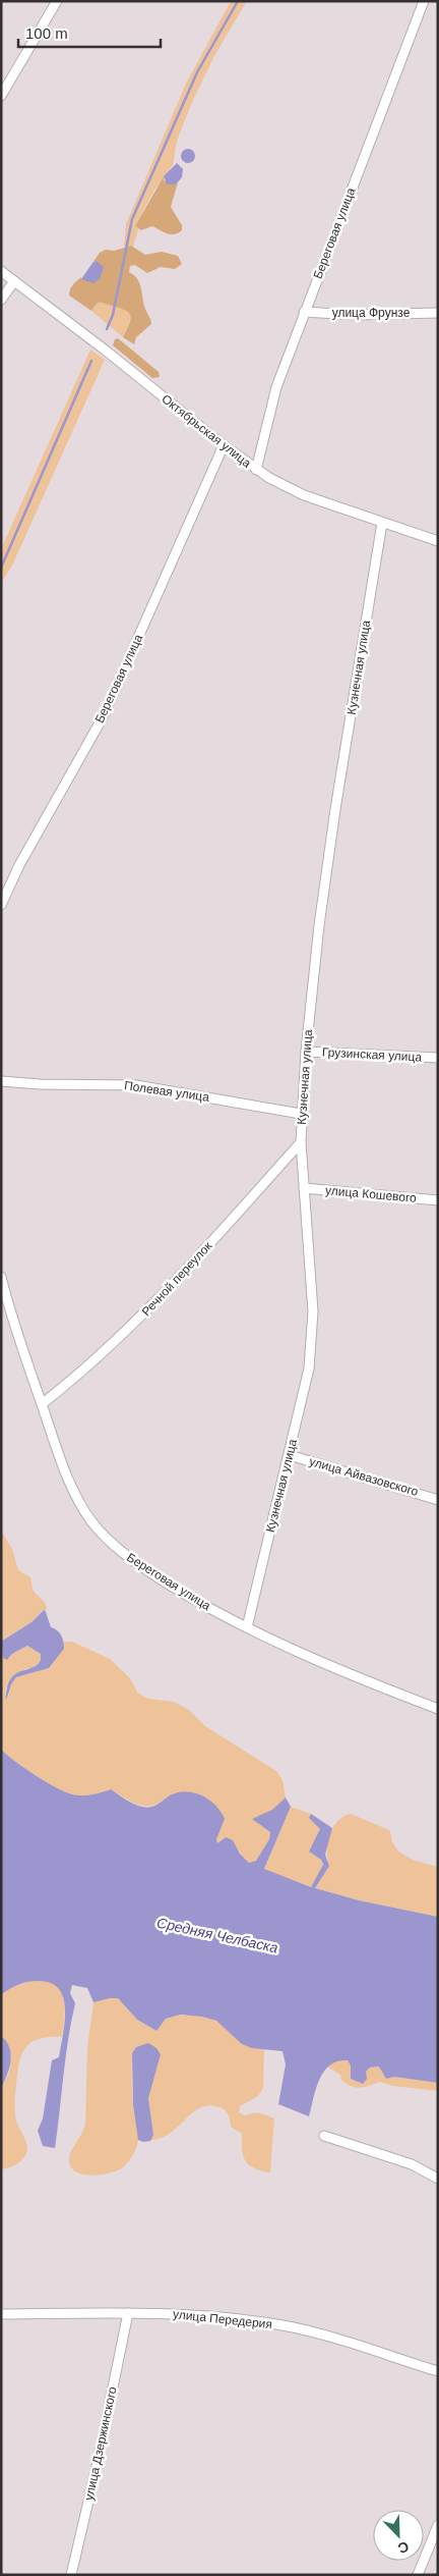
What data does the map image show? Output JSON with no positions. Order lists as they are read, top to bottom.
{
  "streets": {
    "street": [
      "Береговая улица",
      "улица Фрунзе",
      "Октябрьская улица",
      "Кузнечная улица",
      "Грузинская улица",
      "Полевая улица",
      "улица Кошевого",
      "Речной переулок",
      "улица Айвазовского",
      "улица Передерия",
      "улица Дзержинского"
    ]
  },
  "crossings": [
    ["Береговая улица", "улица Фрунзе"],
    ["Береговая улица", "Октябрьская улица"],
    ["Береговая улица", "Кузнечная улица"],
    ["Береговая улица", "Речной переулок"],
    ["Октябрьская улица", "Кузнечная улица"],
    ["Кузнечная улица", "Грузинская улица"],
    ["Кузнечная улица", "Полевая улица"],
    ["Кузнечная улица", "улица Кошевого"],
    ["Кузнечная улица", "Речной переулок"],
    ["Кузнечная улица", "улица Айвазовского"],
    ["улица Передерия", "улица Дзержинского"]
  ],
  "water": ["Средняя Челбаска"],
  "scale_bar": "100 m",
  "north": "bottom right"
}
